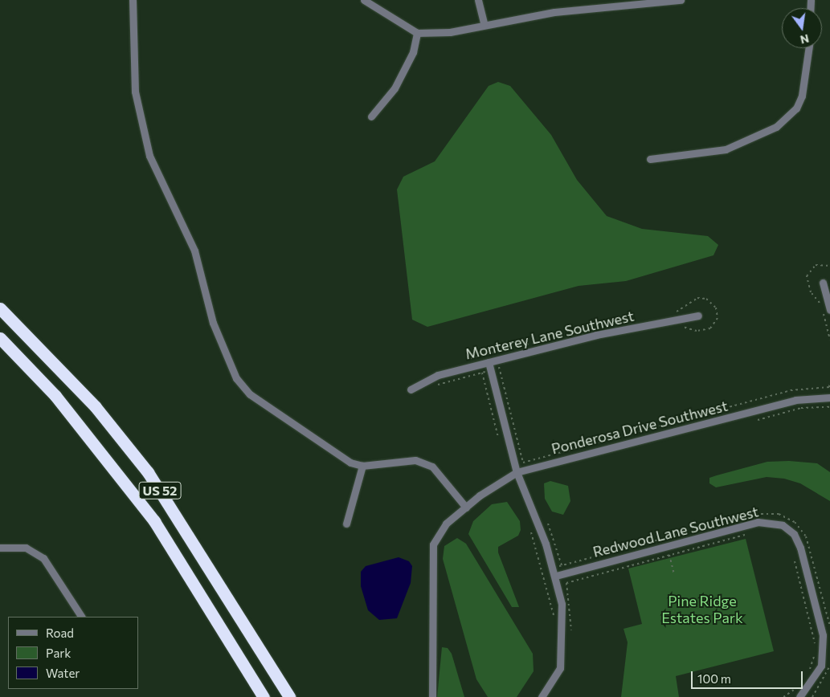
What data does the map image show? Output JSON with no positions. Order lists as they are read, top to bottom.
{
  "streets": {
    "highway": ["US 52"],
    "street": ["Monterey Lane Southwest", "Ponderosa Drive Southwest", "Redwood Lane Southwest"]
  },
  "parks": ["Pine Ridge Estates Park"],
  "legend": ["Road", "Park", "Water"],
  "scale_bar": "100 m",
  "north": "bottom"
}
